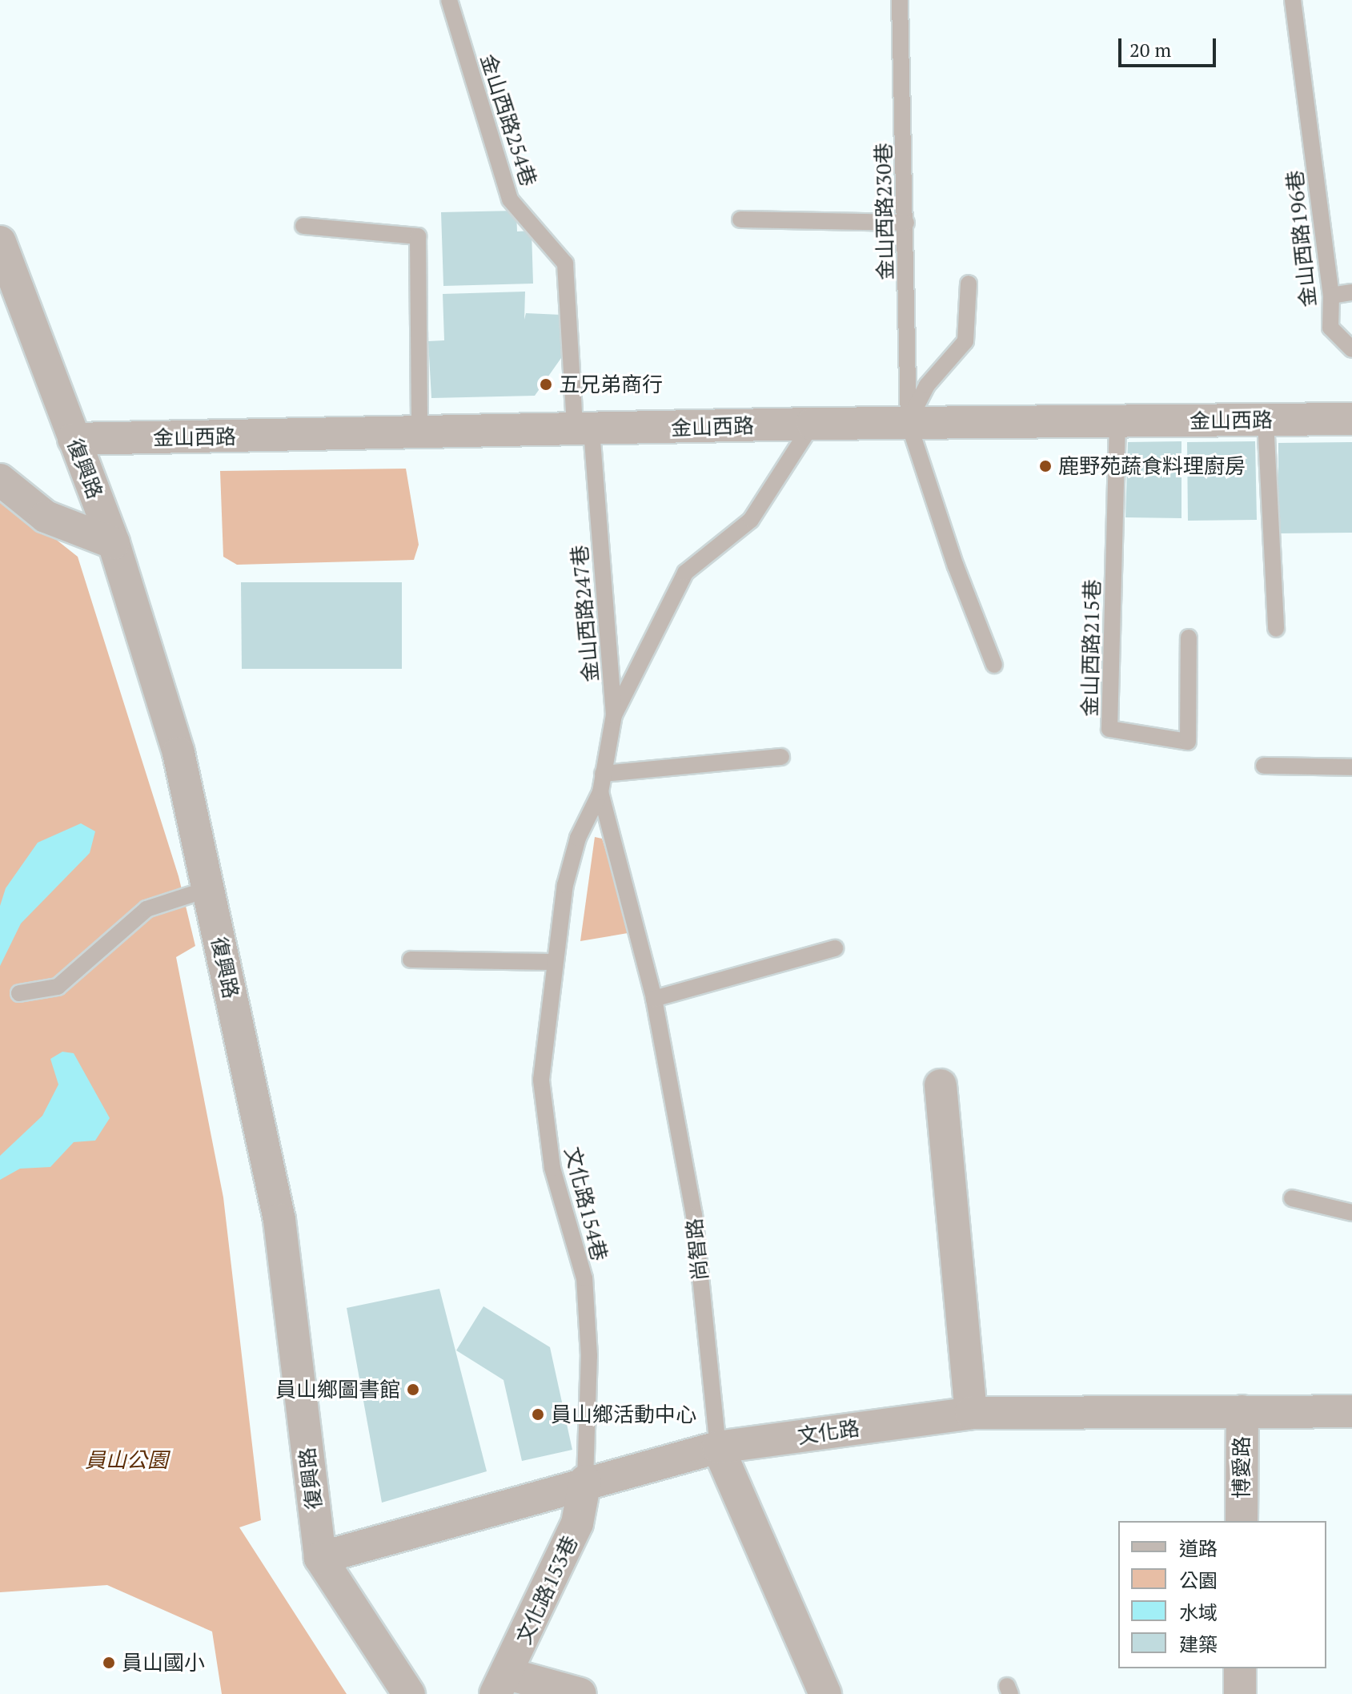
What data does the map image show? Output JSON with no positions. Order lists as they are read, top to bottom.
{
  "streets": {
    "street": [
      "金山西路",
      "復興路",
      "尚智路",
      "文化路",
      "博愛路",
      "文化路153巷"
    ],
    "lane": [
      "金山西路254巷",
      "金山西路230巷",
      "金山西路196巷",
      "金山西路247巷",
      "金山西路215巷",
      "文化路154巷"
    ]
  },
  "crossings": [
    ["金山西路254巷", "金山西路"],
    ["金山西路254巷", "金山西路247巷"],
    ["金山西路230巷", "金山西路"],
    ["金山西路", "復興路"],
    ["金山西路", "金山西路247巷"],
    ["金山西路", "金山西路215巷"],
    ["復興路", "文化路"],
    ["金山西路247巷", "文化路154巷"],
    ["金山西路247巷", "尚智路"],
    ["文化路154巷", "尚智路"],
    ["文化路154巷", "文化路"],
    ["文化路154巷", "文化路153巷"],
    ["尚智路", "文化路"],
    ["文化路", "博愛路"],
    ["文化路", "文化路153巷"]
  ],
  "parks": ["員山公園"],
  "places": [
    "五兄弟商行",
    "鹿野苑蔬食料理廚房",
    "員山鄉圖書館",
    "員山鄉活動中心",
    "員山國小"
  ],
  "legend": [
    "道路",
    "公園",
    "水域",
    "建築"
  ],
  "scale_bar": "20 m"
}
